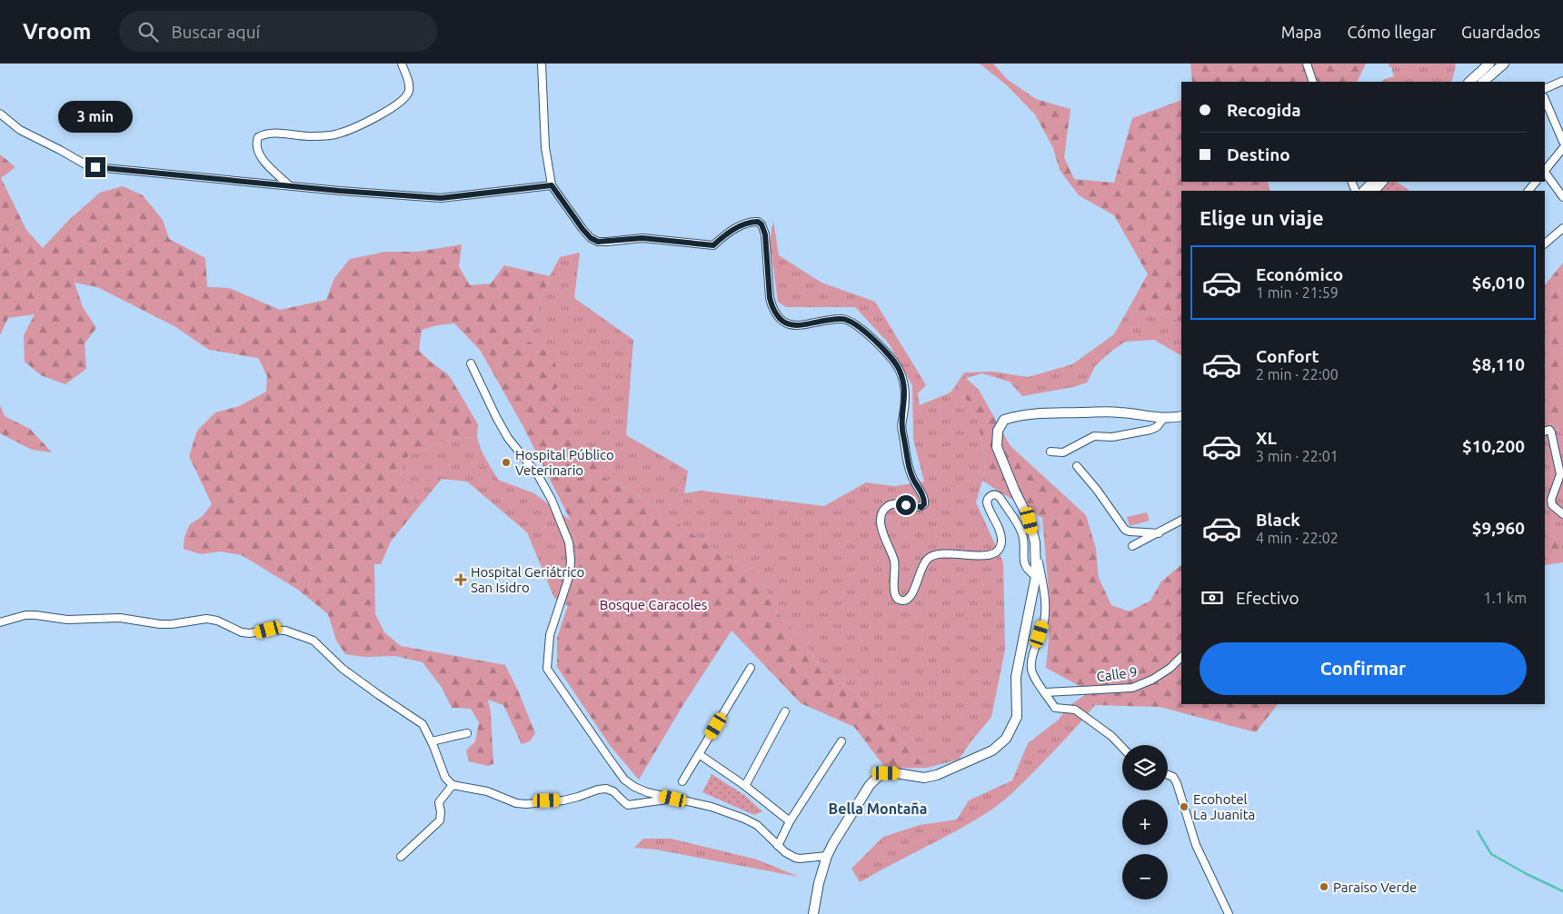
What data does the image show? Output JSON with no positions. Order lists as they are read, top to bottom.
{
  "streets": {
    "street": ["Calle 9"]
  },
  "districts": ["Bella Montaña"],
  "parks": ["Bosque Caracoles"],
  "places": {
    "other": ["Hospital Público Veterinario", "Ecohotel La Juanita", "Paraiso Verde"],
    "health": ["Hospital Geriátrico San Isidro"]
  },
  "page": {
    "header": "Vroom",
    "search": "Buscar aquí",
    "nav": ["Mapa", "Cómo llegar", "Guardados"],
    "banner": ["Recogida", "Destino"],
    "bubble": "3 min",
    "heading": "Elige un viaje",
    "list": [
      {
        "name": "Económico",
        "note": "1 min · 21:59",
        "value": "$6,010"
      },
      {
        "name": "Confort",
        "note": "2 min · 22:00",
        "value": "$8,110"
      },
      {
        "name": "XL",
        "note": "3 min · 22:01",
        "value": "$10,200"
      },
      {
        "name": "Black",
        "note": "4 min · 22:02",
        "value": "$9,960"
      }
    ],
    "pay": ["Efectivo", "1.1 km"],
    "buttons": "Confirmar",
    "map_buttons": ["+", "−"]
  }
}
